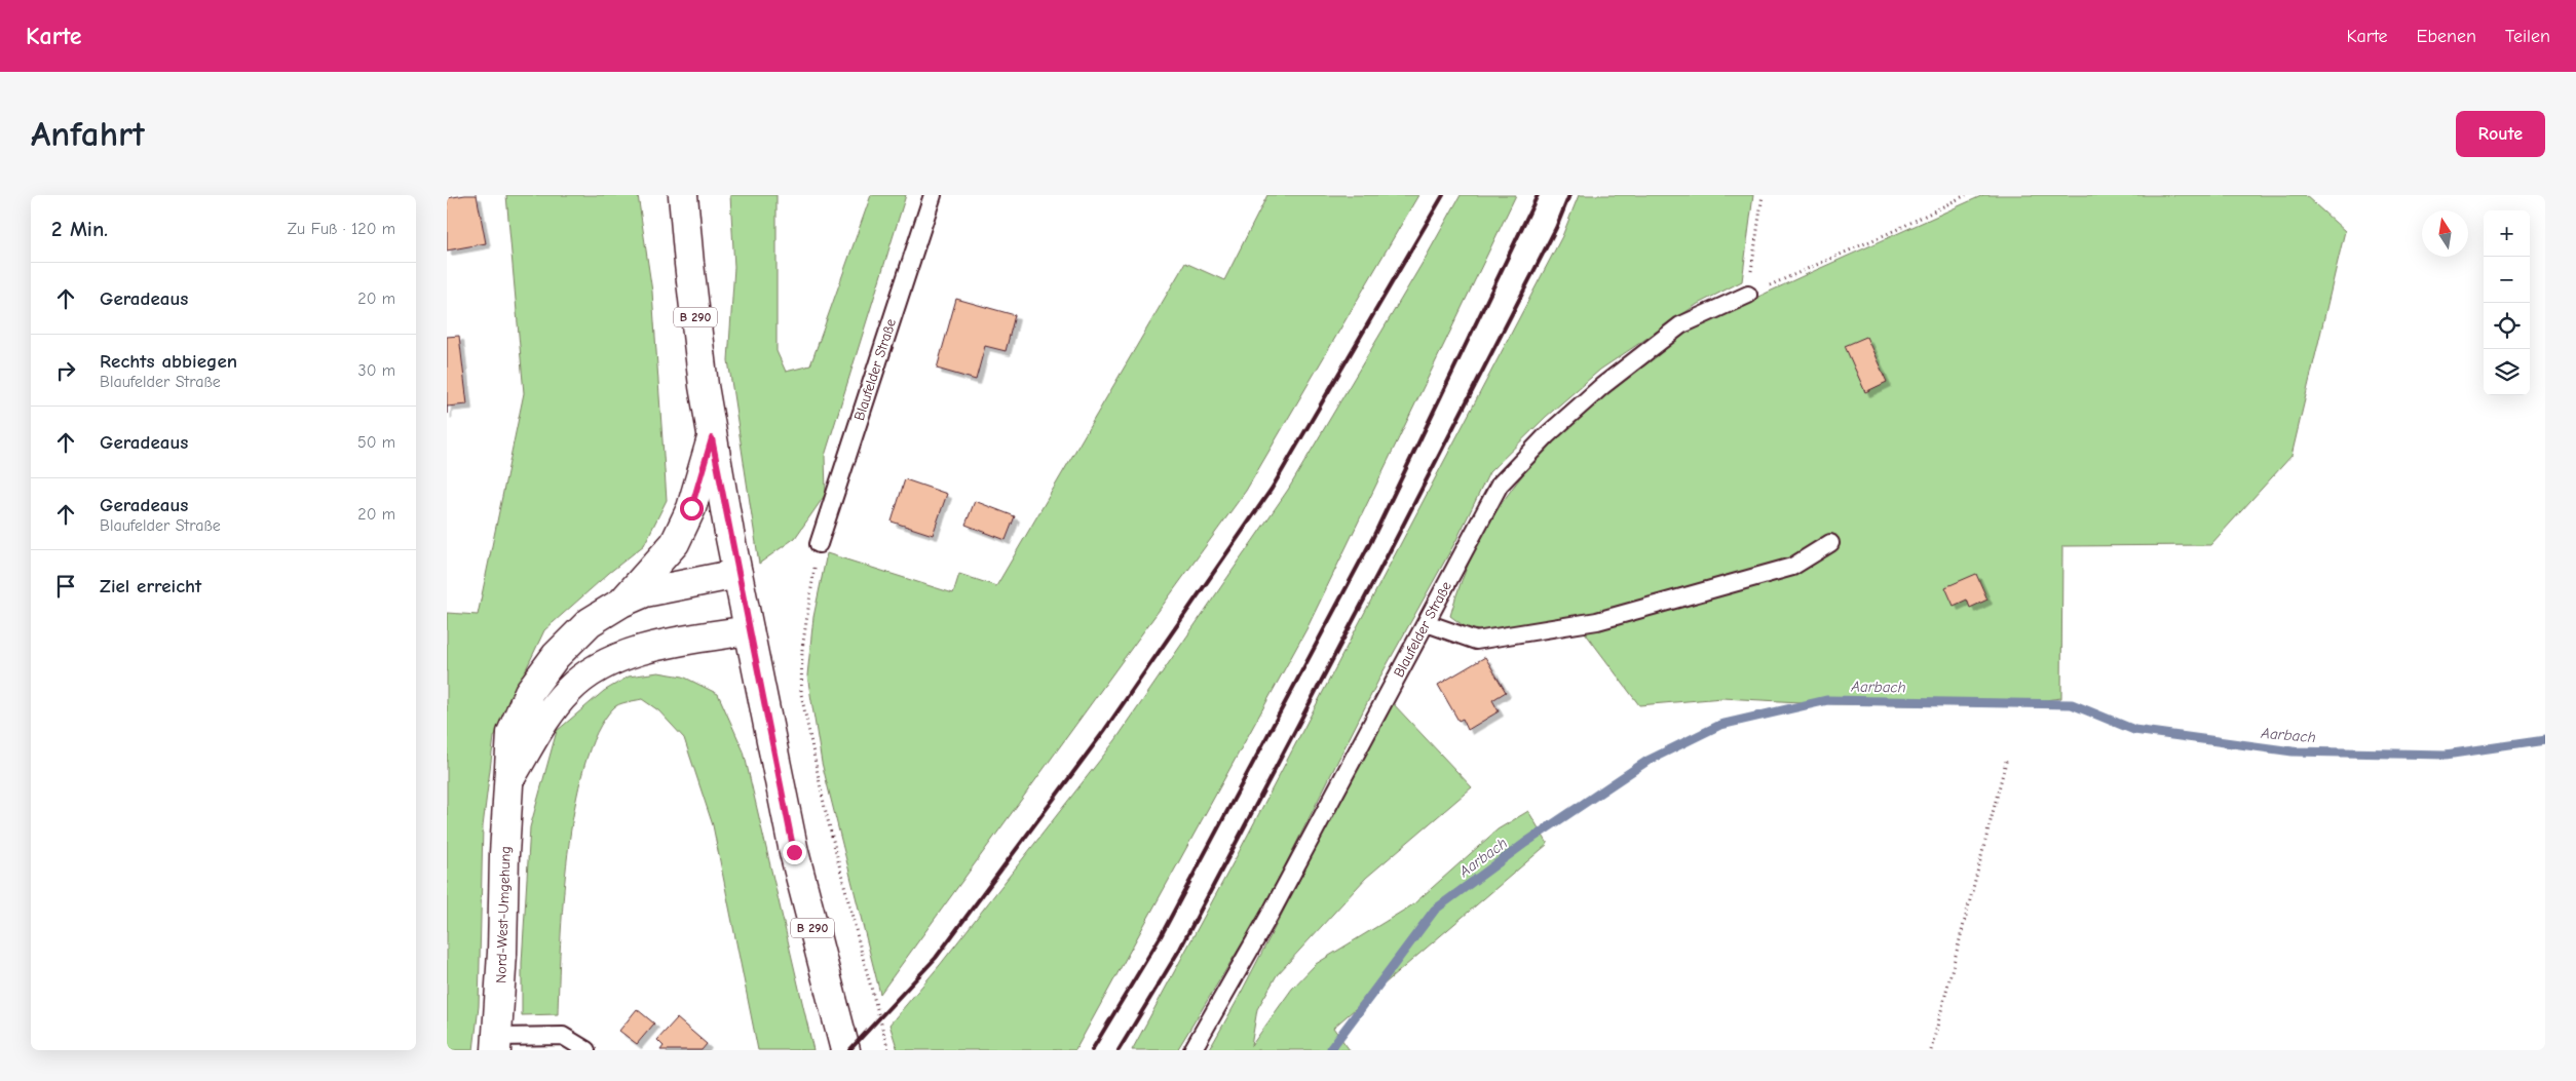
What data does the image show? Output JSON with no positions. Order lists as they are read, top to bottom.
{
  "streets": {
    "main road": ["B 290", "Nord-West-Umgehung"],
    "lane": ["Blaufelder Straße"]
  },
  "crossings": [
    ["B 290", "Nord-West-Umgehung"]
  ],
  "water": ["Aarbach"],
  "north": "top",
  "page": {
    "header": "Karte",
    "nav": ["Karte", "Ebenen", "Teilen"],
    "buttons": "Route",
    "title": "Anfahrt",
    "heading": ["2 Min.", "Zu Fuß · 120 m"],
    "map_buttons": ["+", "−"],
    "list": [
      ["Geradeaus", "20 m"],
      ["Rechts abbiegen", "Blaufelder Straße", "30 m"],
      ["Geradeaus", "50 m"],
      ["Geradeaus", "Blaufelder Straße", "20 m"],
      "Ziel erreicht"
    ]
  }
}
